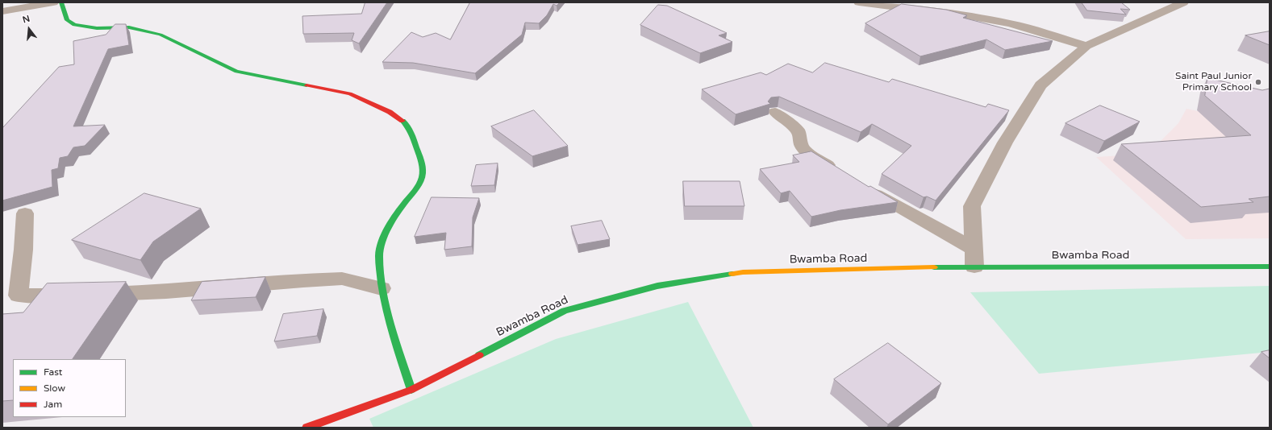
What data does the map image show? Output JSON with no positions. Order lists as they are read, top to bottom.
{
  "streets": {
    "street": ["Bwamba Road"]
  },
  "places": ["Saint Paul Junior Primary School"],
  "legend": ["Fast", "Slow", "Jam"],
  "north": "top"
}
